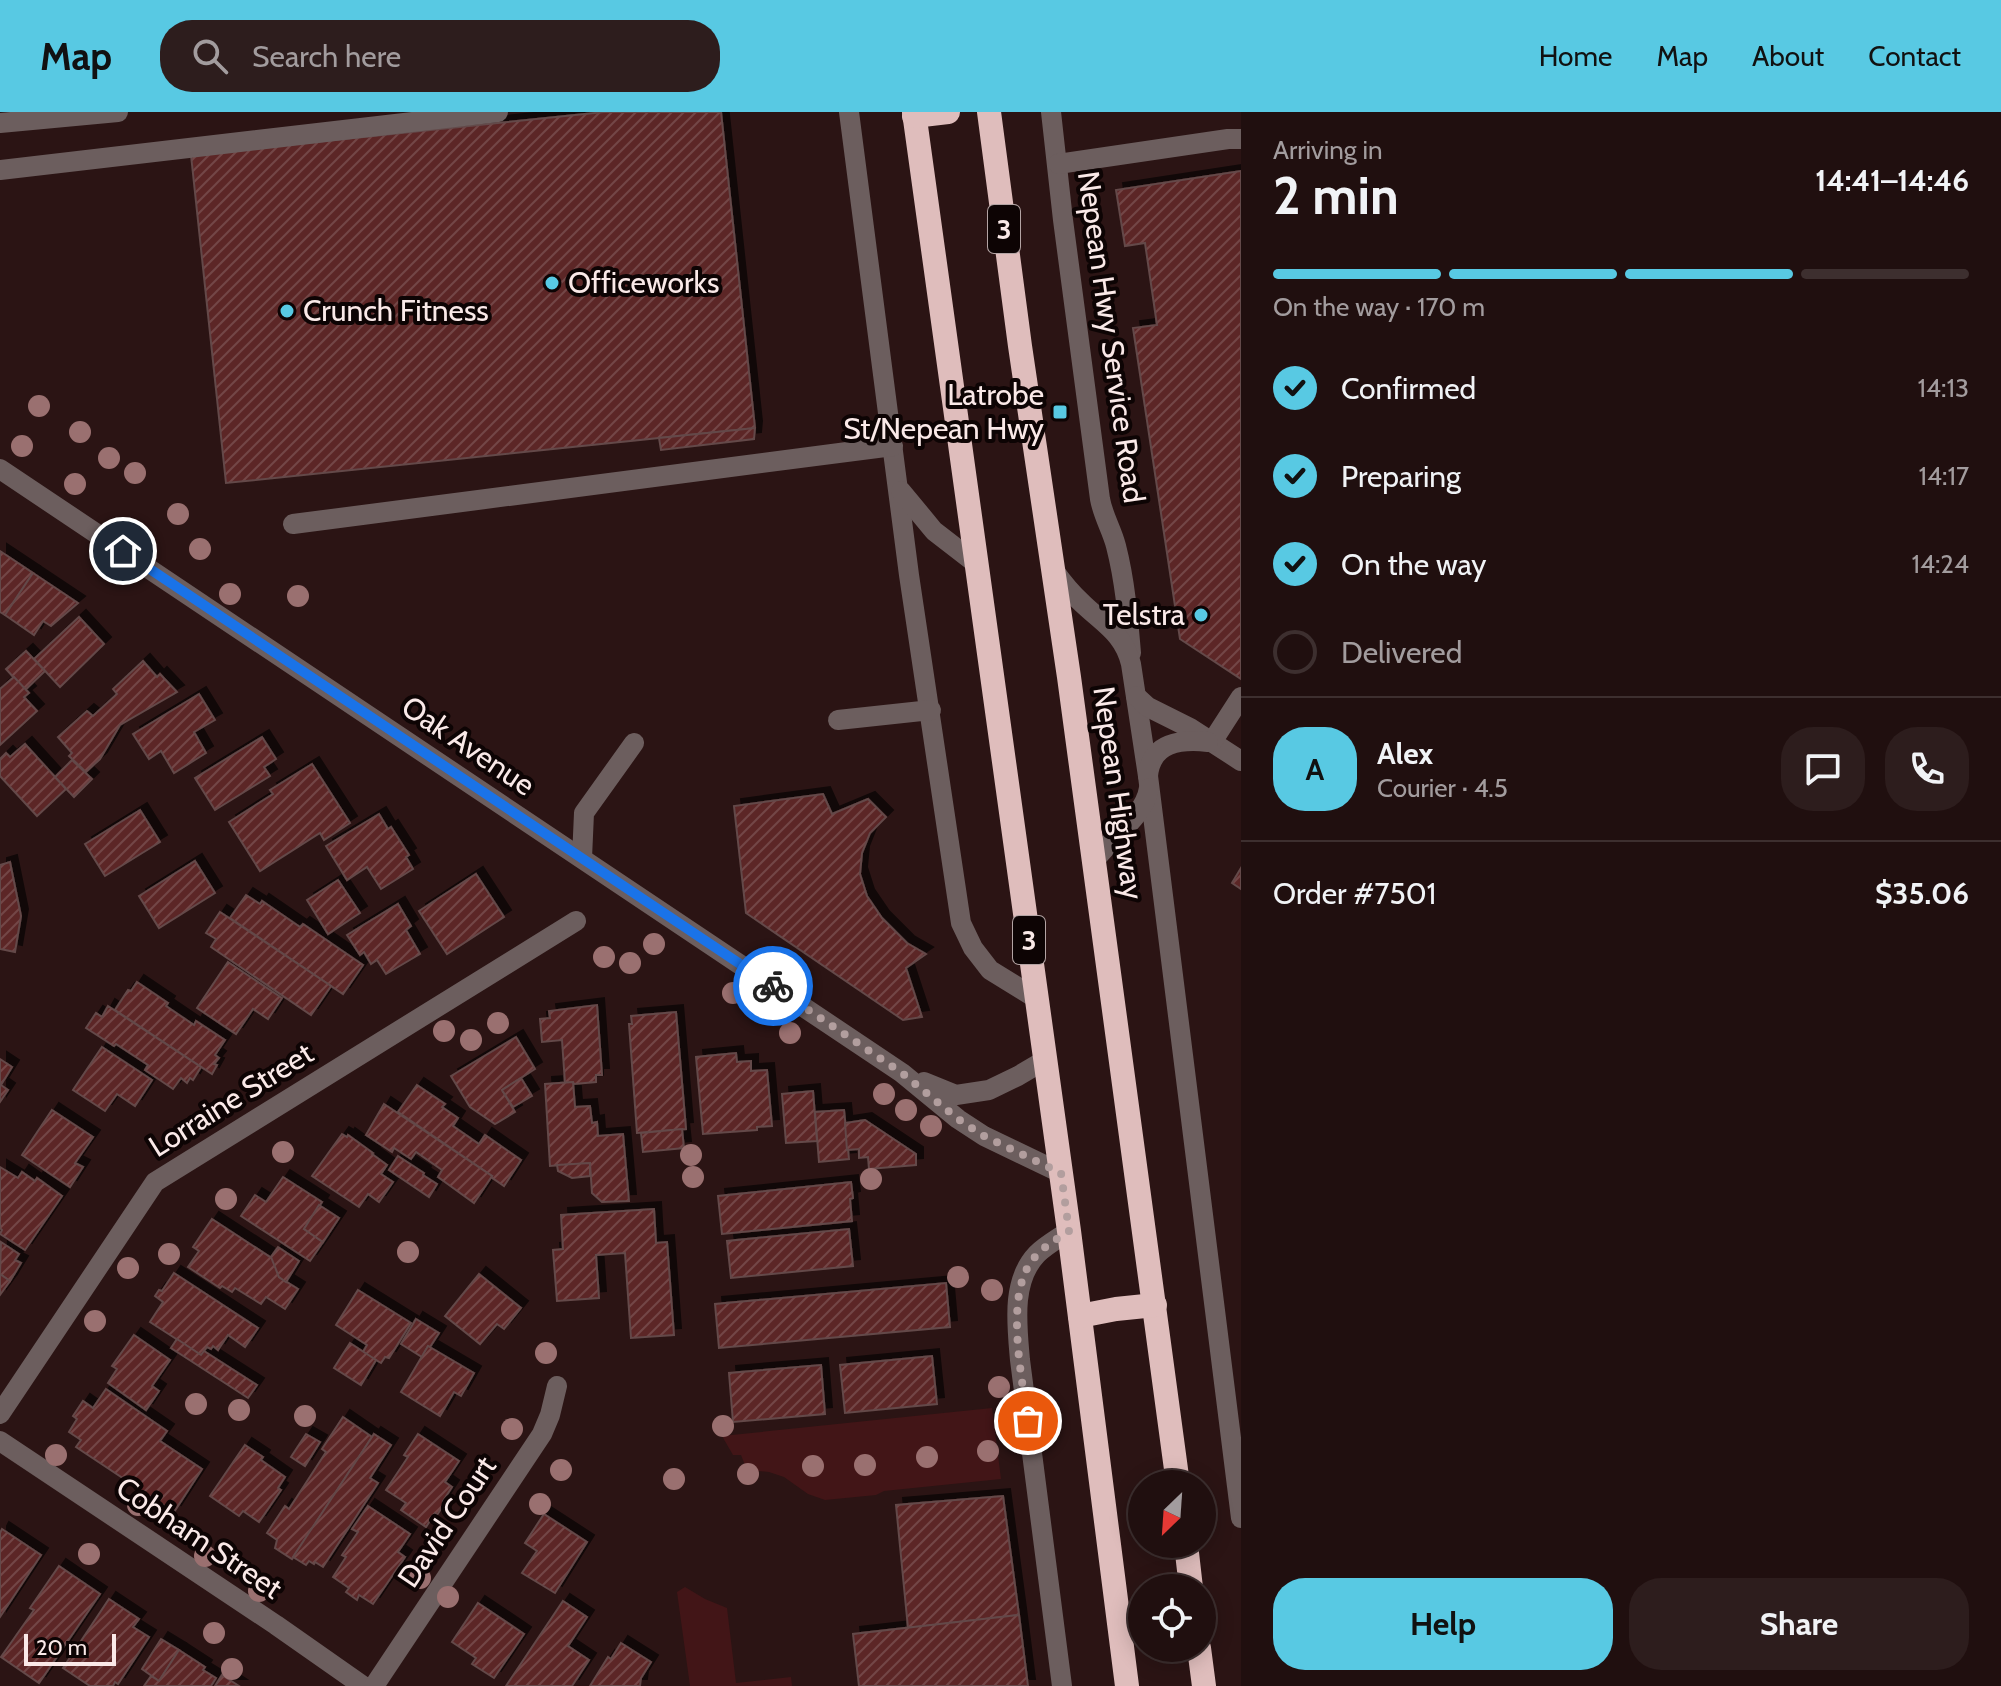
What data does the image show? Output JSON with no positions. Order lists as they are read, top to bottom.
{
  "streets": {
    "highway": ["3", "Nepean Highway"],
    "street": [
      "Nepean Hwy Service Road",
      "Oak Avenue",
      "Lorraine Street",
      "David Court",
      "Cobham Street"
    ]
  },
  "crossings": [
    ["3", "Oak Avenue"]
  ],
  "places": {
    "other": ["Officeworks", "Crunch Fitness", "Telstra"],
    "transit": ["Latrobe St/Nepean Hwy"]
  },
  "scale_bar": "20 m",
  "north": "bottom left",
  "page": {
    "header": "Map",
    "search": "Search here",
    "nav": [
      "Home",
      "Map",
      "About",
      "Contact"
    ],
    "heading": ["2 min", "Arriving in", "14:41–14:46"],
    "panel": [
      "Alex",
      "Courier · 4.5",
      "Order #7501",
      "$35.06"
    ],
    "bar": "On the way · 170 m",
    "list": [
      ["Confirmed", "14:13"],
      ["Preparing", "14:17"],
      ["On the way", "14:24"],
      "Delivered"
    ],
    "round": "A",
    "buttons": ["Help", "Share"],
    "scale": "20 m"
  }
}
